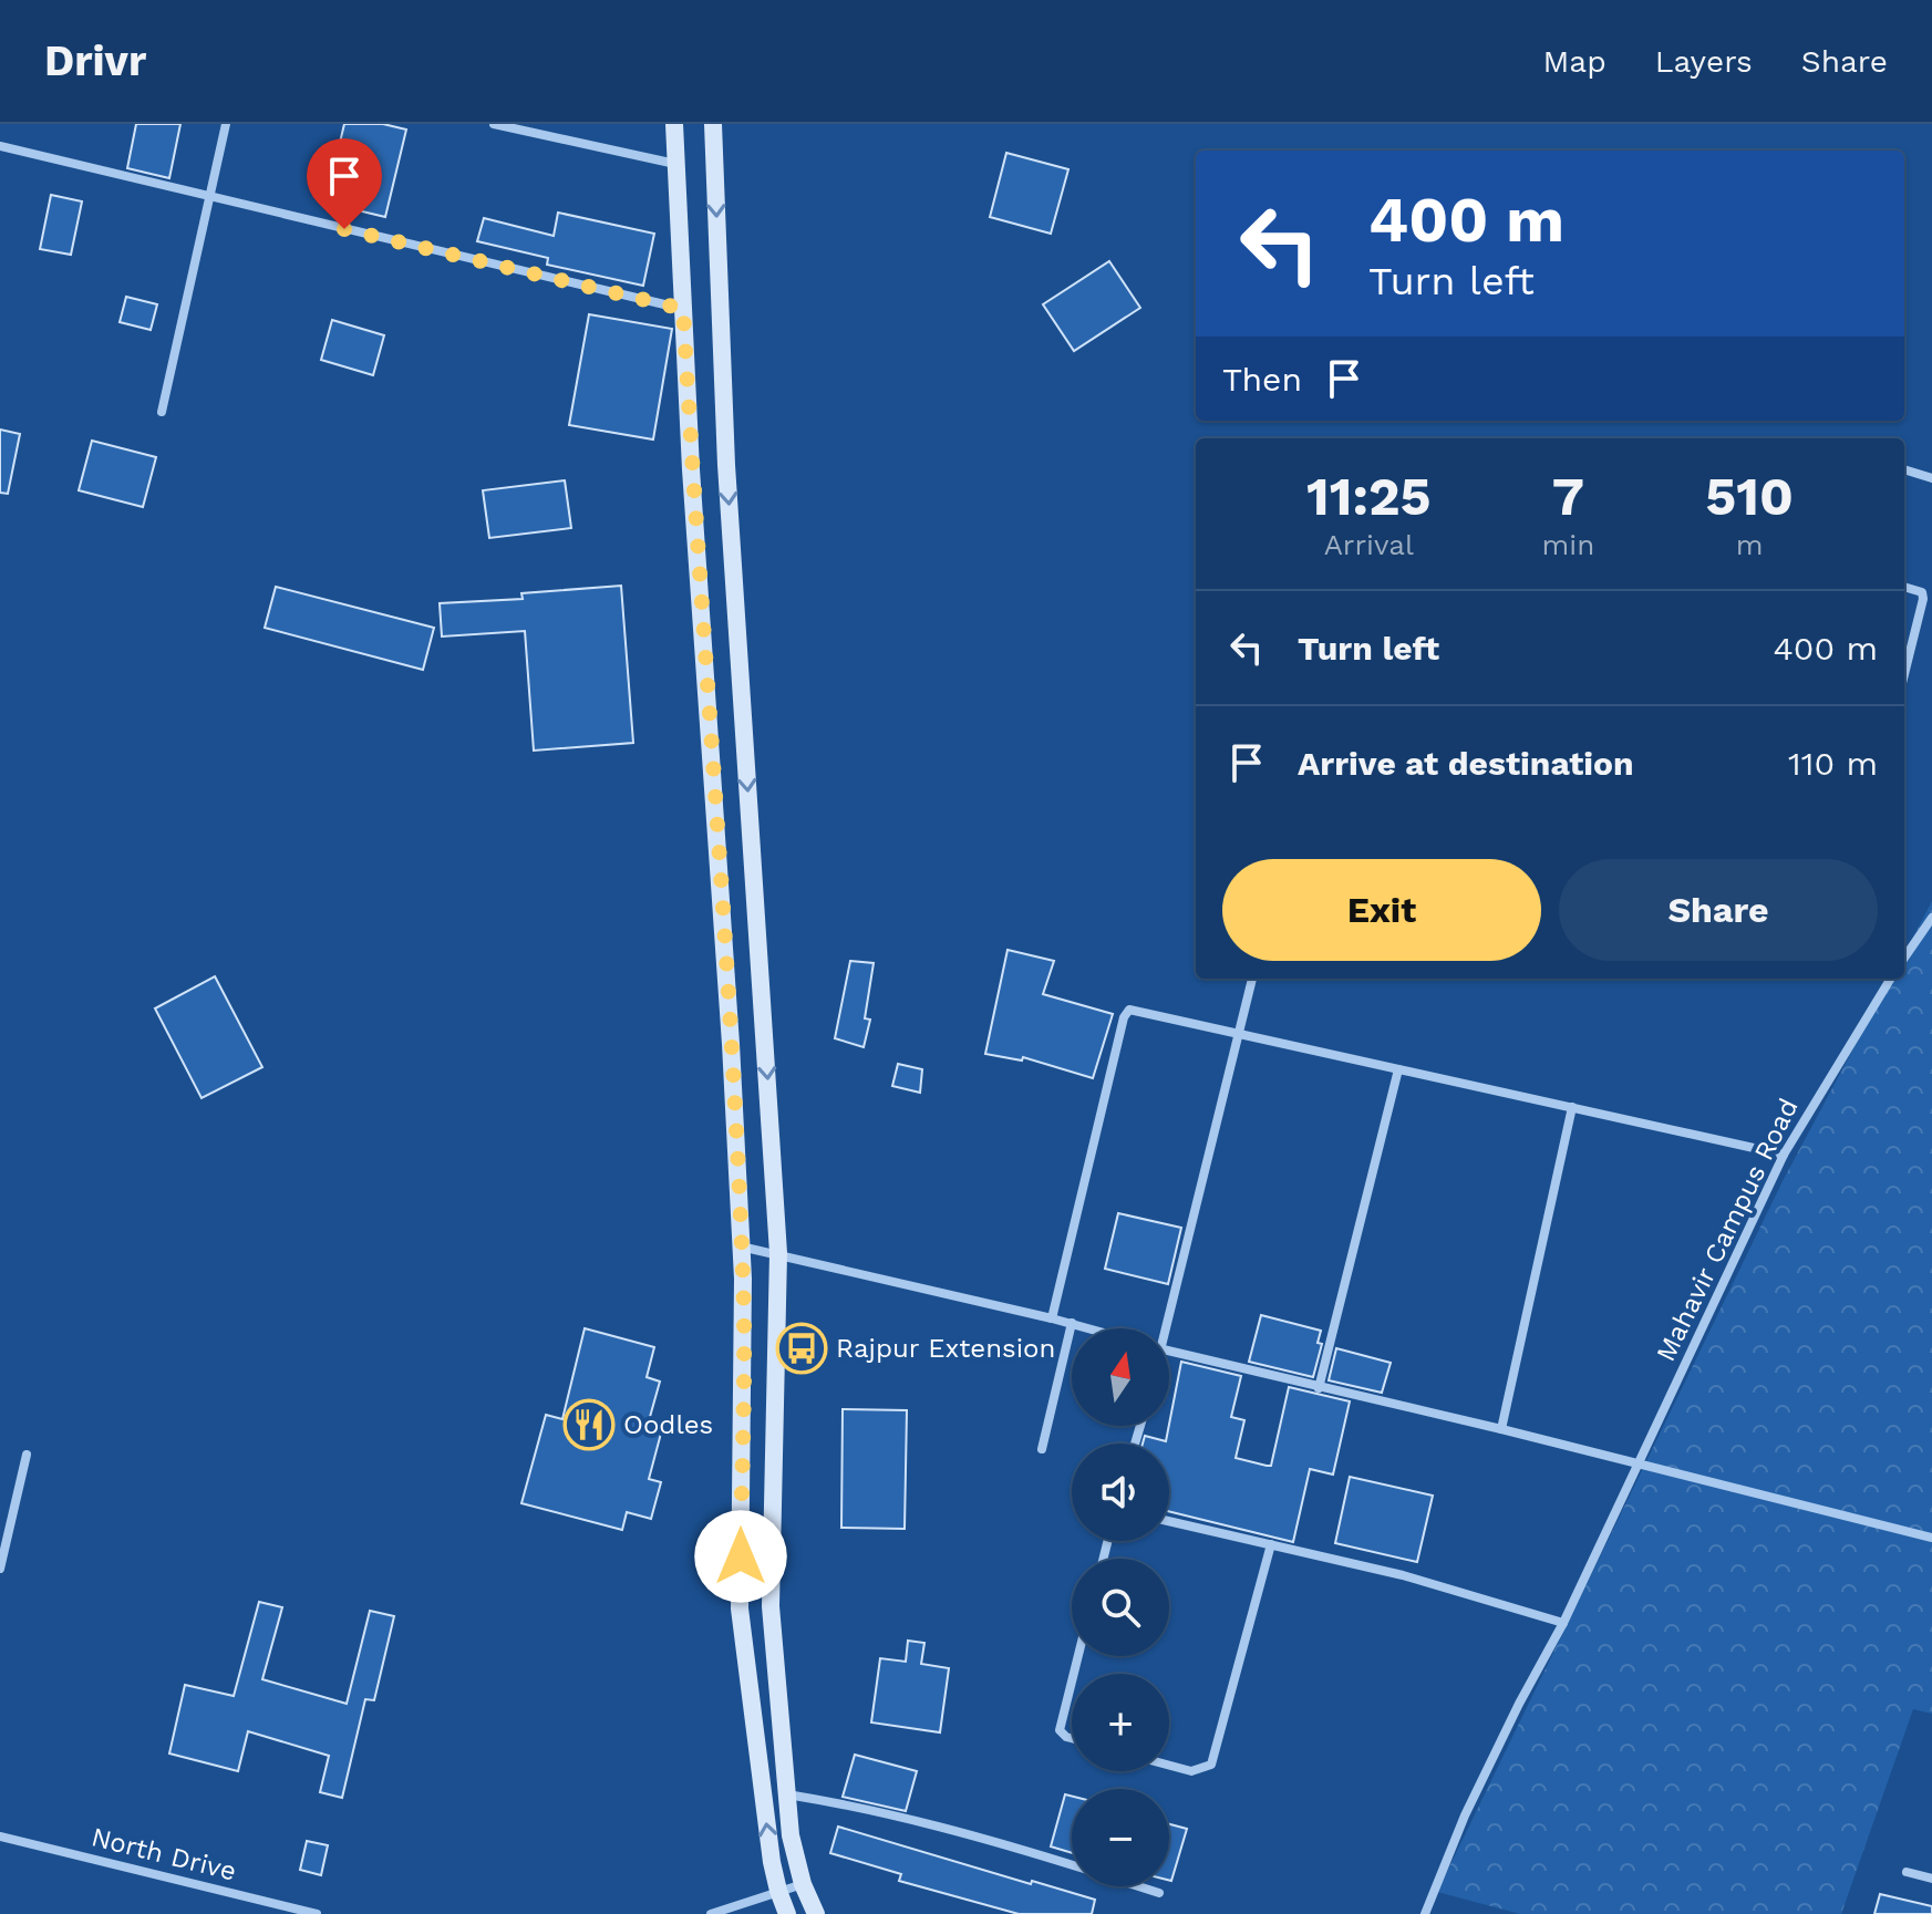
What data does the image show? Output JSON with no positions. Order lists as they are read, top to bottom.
{
  "streets": {
    "street": ["Mahavir Campus Road", "North Drive"]
  },
  "places": {
    "bus stop": ["Rajpur Extension"],
    "restaurant": ["Oodles"]
  },
  "north": "top",
  "page": {
    "header": "Drivr",
    "nav": ["Map", "Layers", "Share"],
    "turn": ["400 m", "Turn left"],
    "then": "Then",
    "eta": [
      "11:25",
      "Arrival",
      "7",
      "min",
      "510",
      "m"
    ],
    "list": [
      {
        "name": "Turn left",
        "value": "400 m"
      },
      {
        "name": "Arrive at destination",
        "value": "110 m"
      }
    ],
    "buttons": ["Exit", "Share"],
    "map_buttons": ["+", "−"]
  }
}
